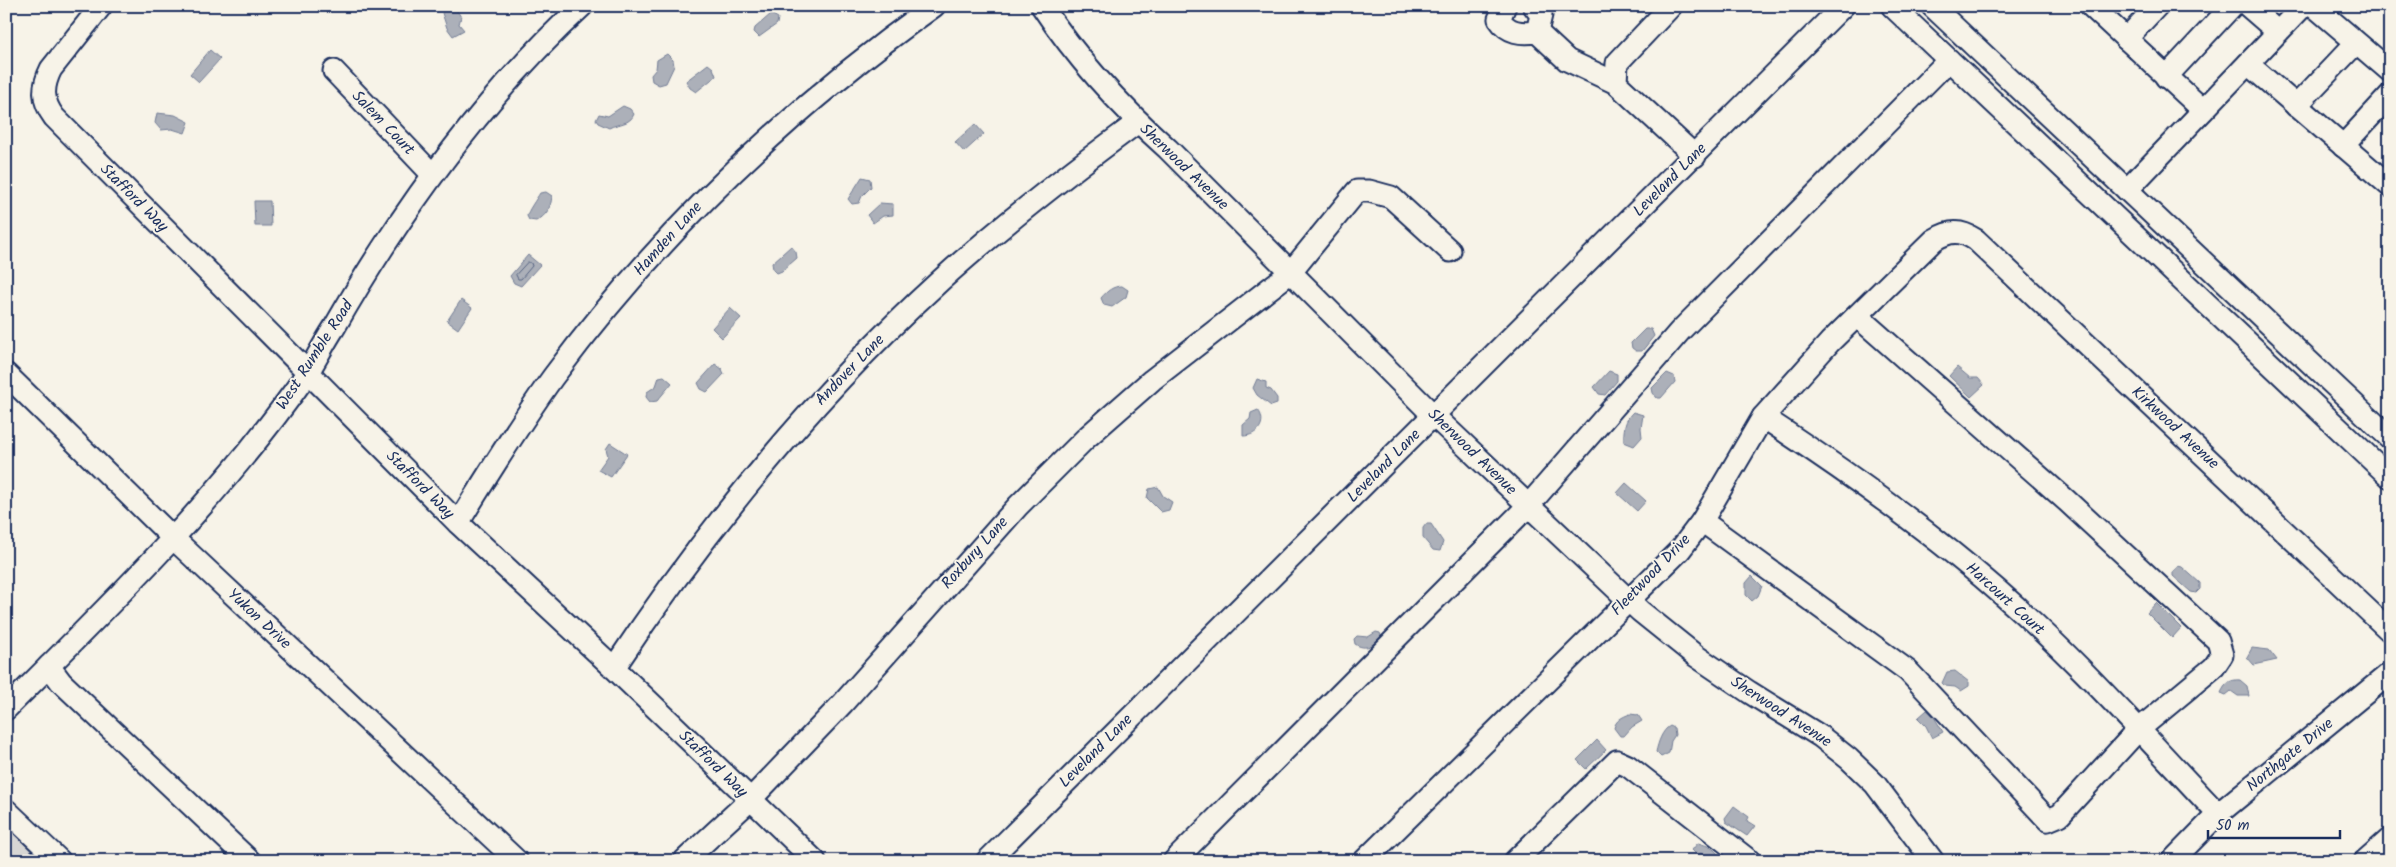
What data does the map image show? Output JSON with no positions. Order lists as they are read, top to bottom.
{
  "streets": {
    "street": [
      "Salem Court",
      "Sherwood Avenue",
      "Leveland Lane",
      "Stafford Way",
      "Hamden Lane",
      "West Rumble Road",
      "Andover Lane",
      "Kirkwood Avenue",
      "Roxbury Lane",
      "Fleetwood Drive",
      "Harcourt Court",
      "Yukon Drive",
      "Northgate Drive"
    ]
  },
  "crossings": [
    ["Salem Court", "West Rumble Road"],
    ["Sherwood Avenue", "Leveland Lane"],
    ["Sherwood Avenue", "Andover Lane"],
    ["Sherwood Avenue", "Roxbury Lane"],
    ["Sherwood Avenue", "Fleetwood Drive"],
    ["Stafford Way", "Hamden Lane"],
    ["Stafford Way", "West Rumble Road"],
    ["Stafford Way", "Andover Lane"],
    ["Stafford Way", "Roxbury Lane"],
    ["West Rumble Road", "Yukon Drive"],
    ["Kirkwood Avenue", "Fleetwood Drive"],
    ["Fleetwood Drive", "Harcourt Court"],
    ["Harcourt Court", "Northgate Drive"]
  ],
  "scale_bar": "50 m"
}
